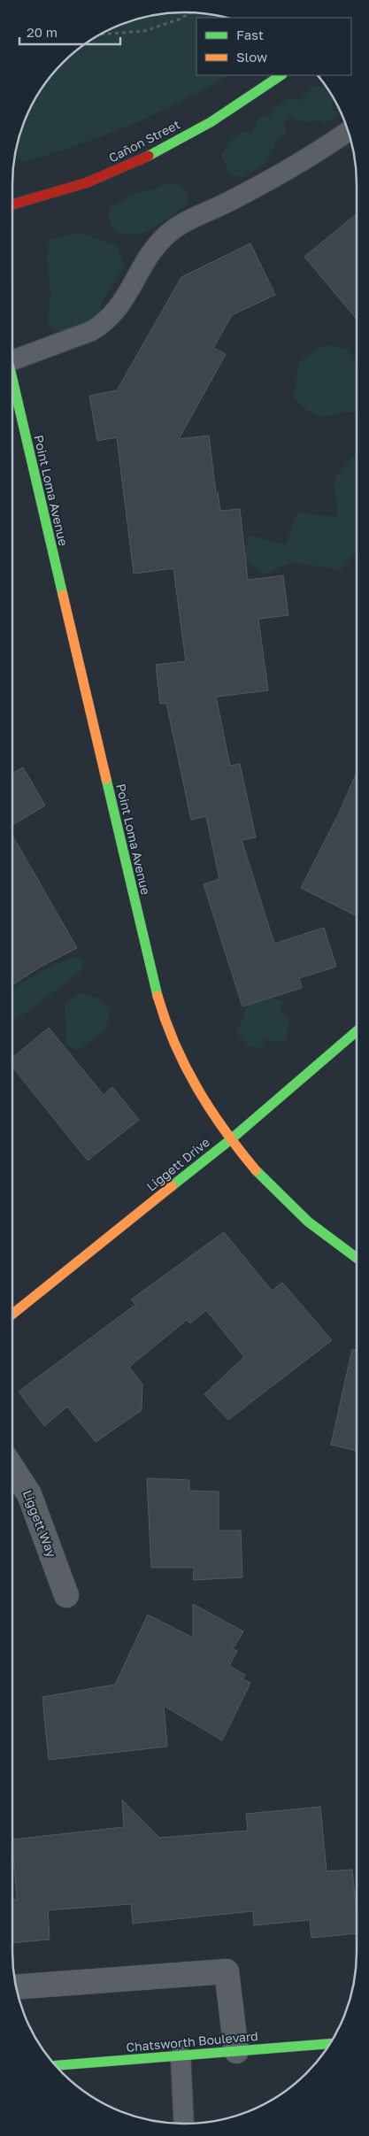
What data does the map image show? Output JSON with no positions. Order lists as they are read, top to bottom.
{
  "streets": {
    "street": [
      "Cañon Street",
      "Point Loma Avenue",
      "Liggett Drive",
      "Liggett Way",
      "Chatsworth Boulevard"
    ]
  },
  "crossings": [
    ["Point Loma Avenue", "Liggett Drive"]
  ],
  "legend": ["Fast", "Slow"],
  "scale_bar": "20 m"
}
